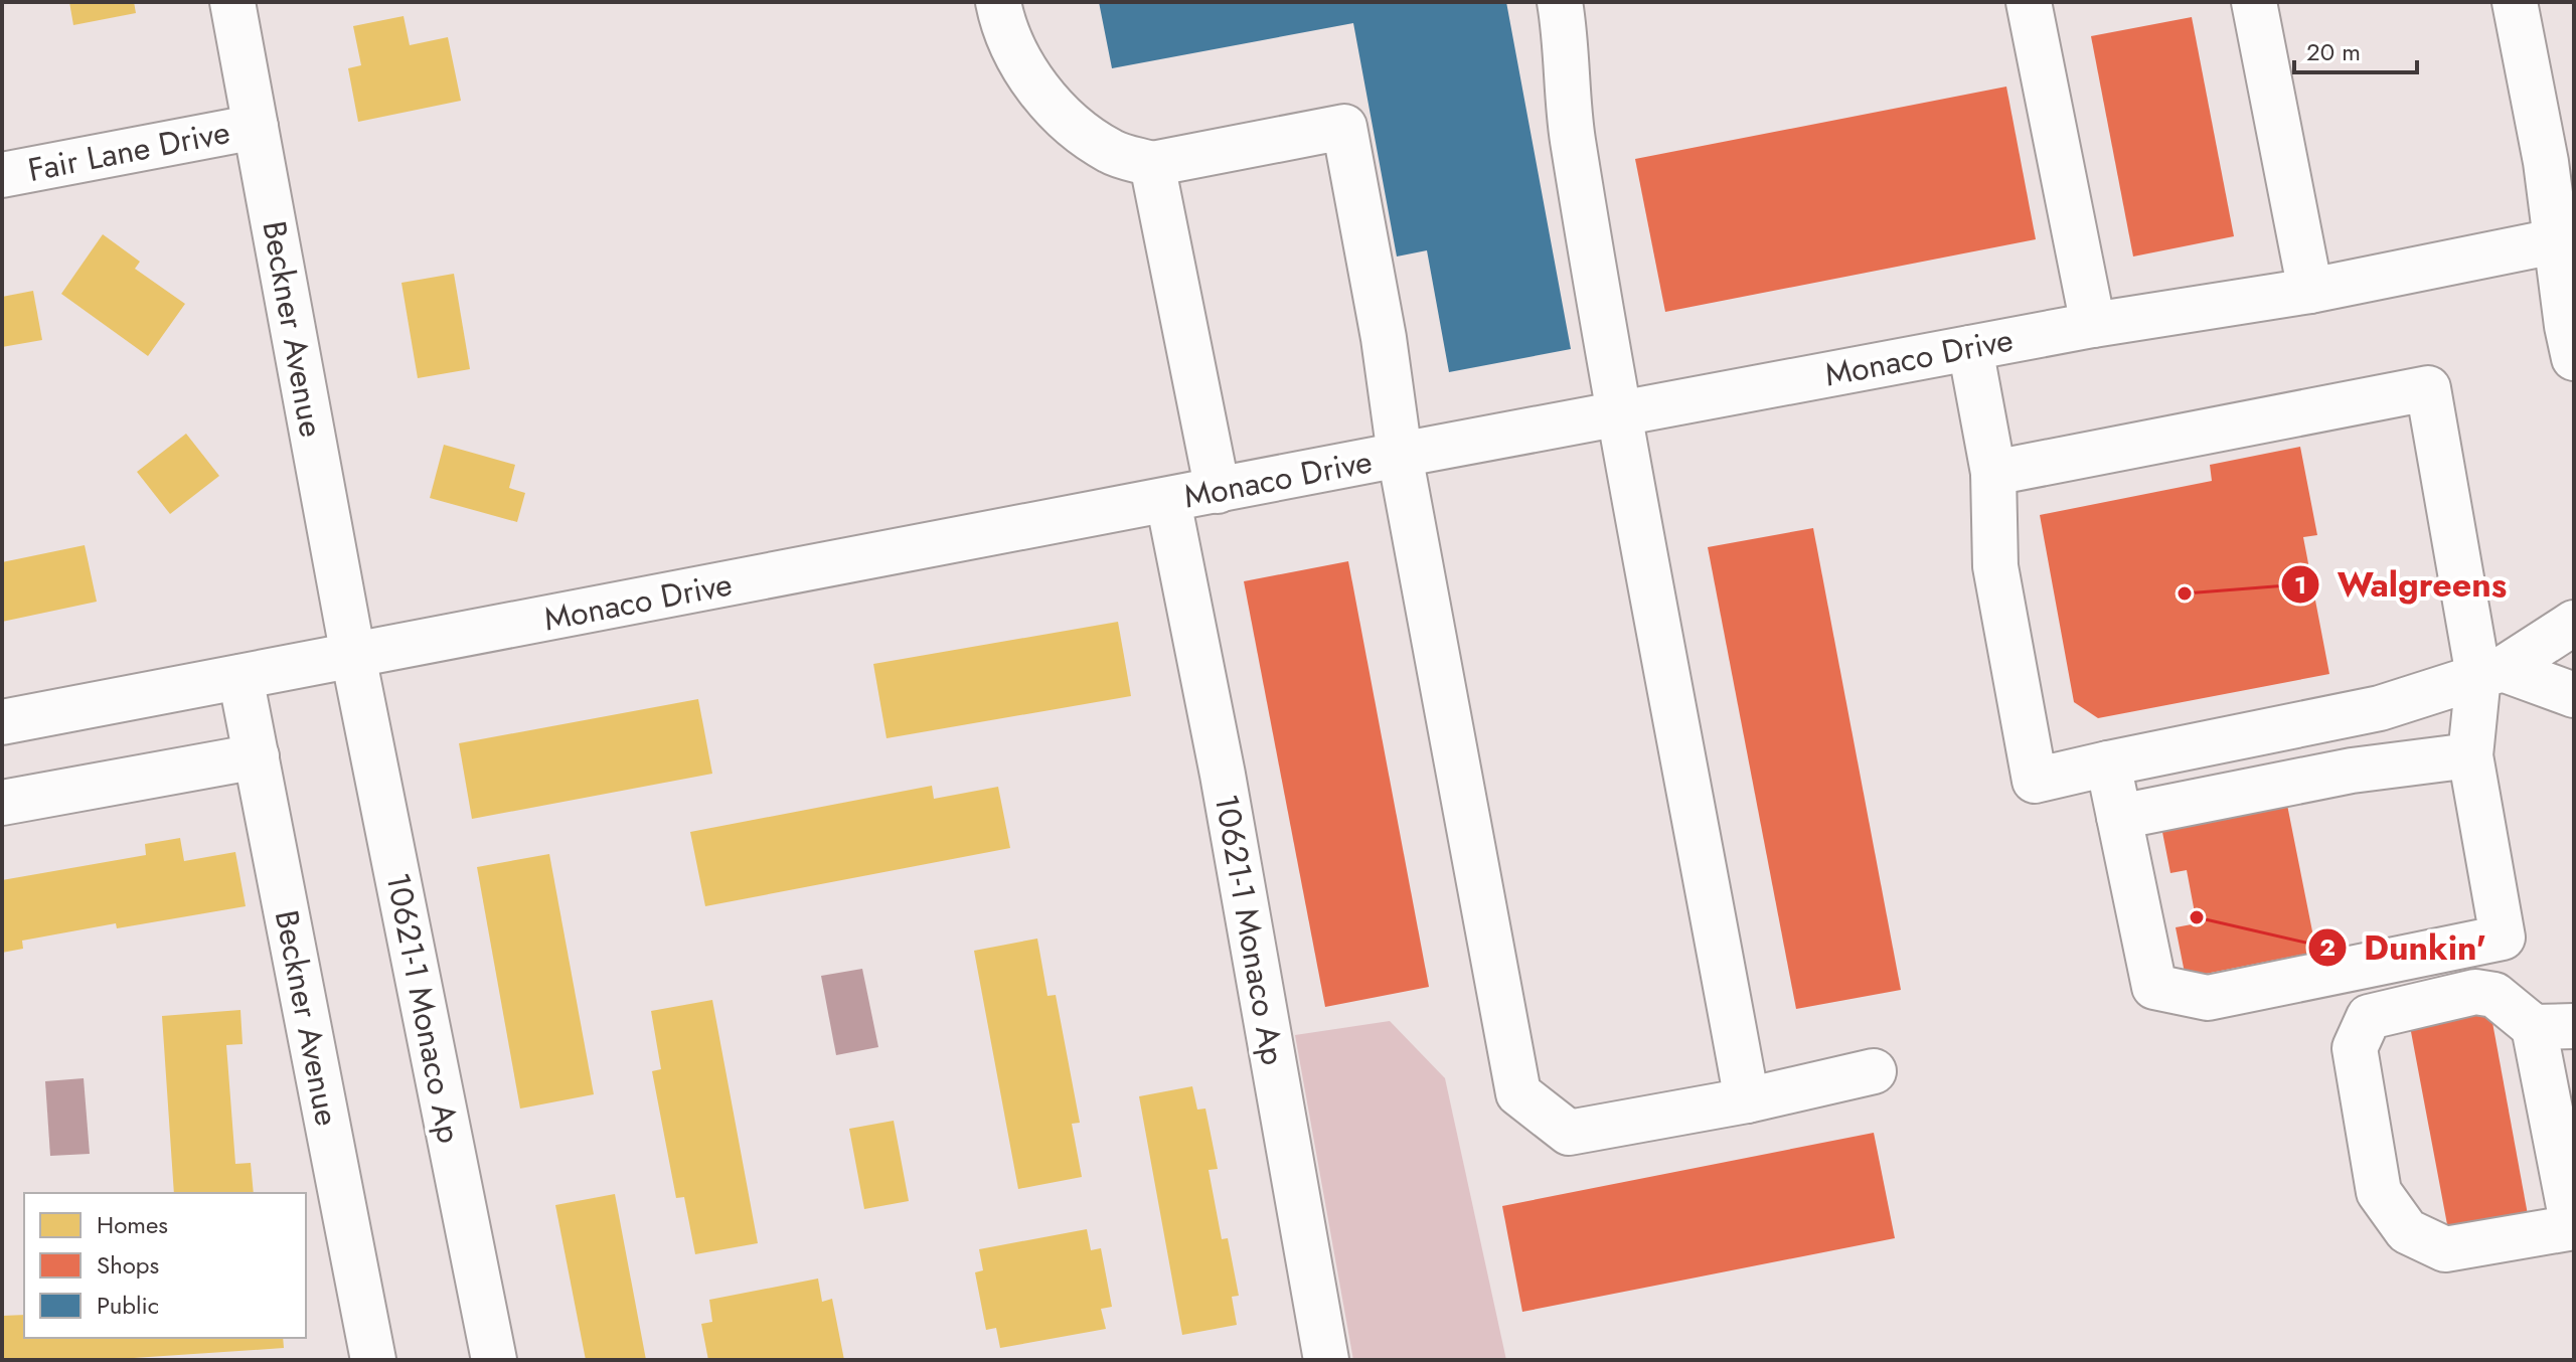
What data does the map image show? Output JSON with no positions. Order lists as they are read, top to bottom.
{
  "streets": {
    "street": [
      "Fair Lane Drive",
      "Beckner Avenue",
      "Monaco Drive",
      "10621-1 Monaco Ap"
    ]
  },
  "crossings": [
    ["Fair Lane Drive", "Beckner Avenue"],
    ["Beckner Avenue", "Monaco Drive"],
    ["Beckner Avenue", "10621-1 Monaco Ap"],
    ["Monaco Drive", "10621-1 Monaco Ap"]
  ],
  "places": ["Walgreens", "Dunkin'"],
  "legend": ["Homes", "Shops", "Public"],
  "scale_bar": "20 m"
}
